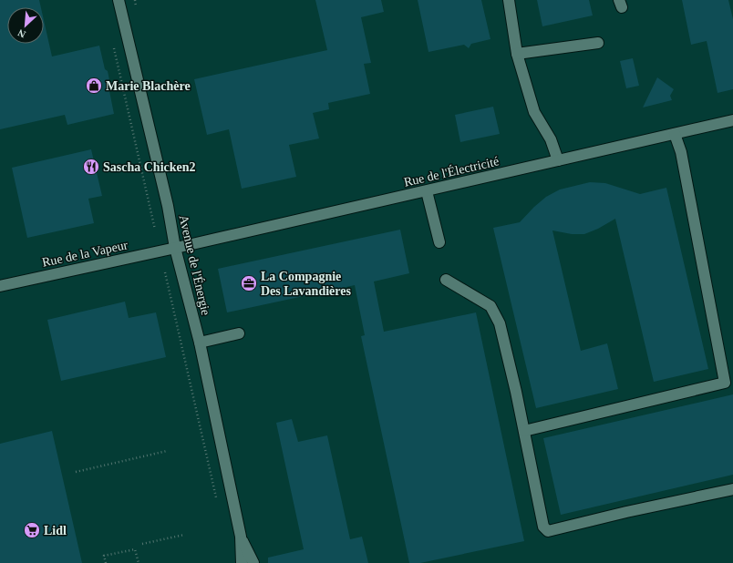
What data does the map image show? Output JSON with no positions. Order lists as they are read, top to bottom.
{
  "streets": {
    "street": ["Rue de l'Électricité", "Rue de la Vapeur", "Avenue de l'Énergie"]
  },
  "crossings": [
    ["Rue de l'Électricité", "Rue de la Vapeur"],
    ["Rue de l'Électricité", "Avenue de l'Énergie"],
    ["Rue de la Vapeur", "Avenue de l'Énergie"]
  ],
  "places": {
    "shop": ["Marie Blachère"],
    "restaurant": ["Sascha Chicken2"],
    "office": ["La Compagnie Des Lavandières"],
    "supermarket": ["Lidl"]
  },
  "north": "bottom left"
}
